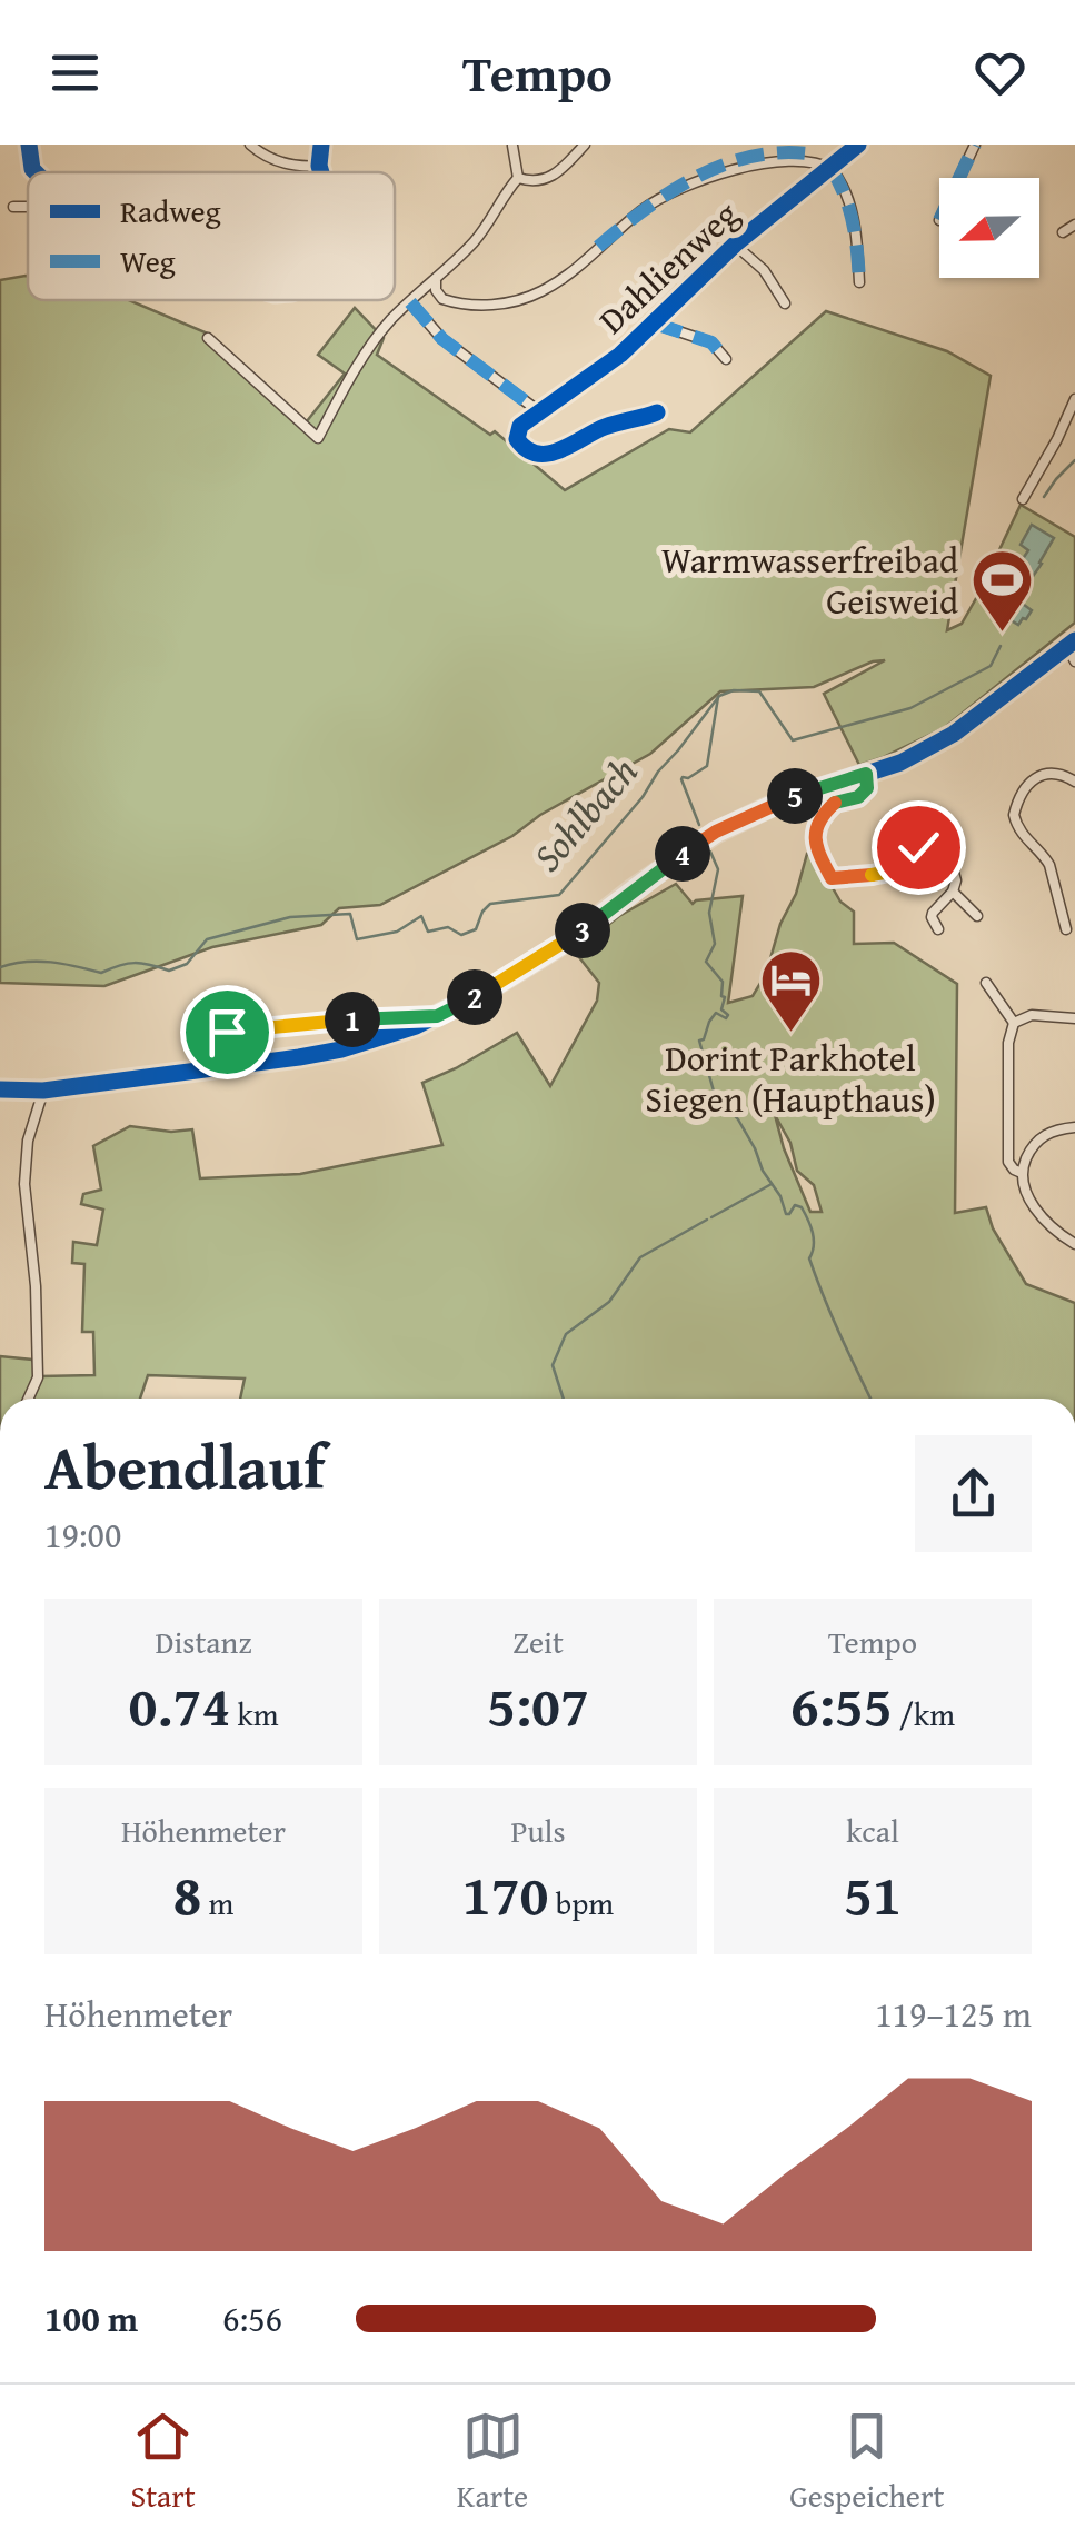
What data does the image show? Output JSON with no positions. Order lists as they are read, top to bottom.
{
  "streets": {
    "street": ["Dahlienweg"]
  },
  "water": ["Sohlbach"],
  "places": {
    "sports": ["Warmwasserfreibad Geisweid"],
    "hotel": ["Dorint Parkhotel Siegen (Haupthaus)"]
  },
  "legend": ["Radweg", "Weg"],
  "north": "left",
  "page": {
    "header": "Tempo",
    "pins": [
      "5",
      "4",
      "3",
      "2",
      "1"
    ],
    "heading": ["Abendlauf", "19:00"],
    "stats": [
      ["Distanz", "0.74 km"],
      ["Zeit", "5:07"],
      ["Tempo", "6:55 /km"],
      ["Höhenmeter", "8 m"],
      ["Puls", "170 bpm"],
      ["kcal", "51"]
    ],
    "chart": ["Höhenmeter", "119–125 m"],
    "list": [
      {
        "name": "100 m",
        "note": "6:56"
      }
    ],
    "tabs": ["Start", "Karte", "Gespeichert"]
  }
}
